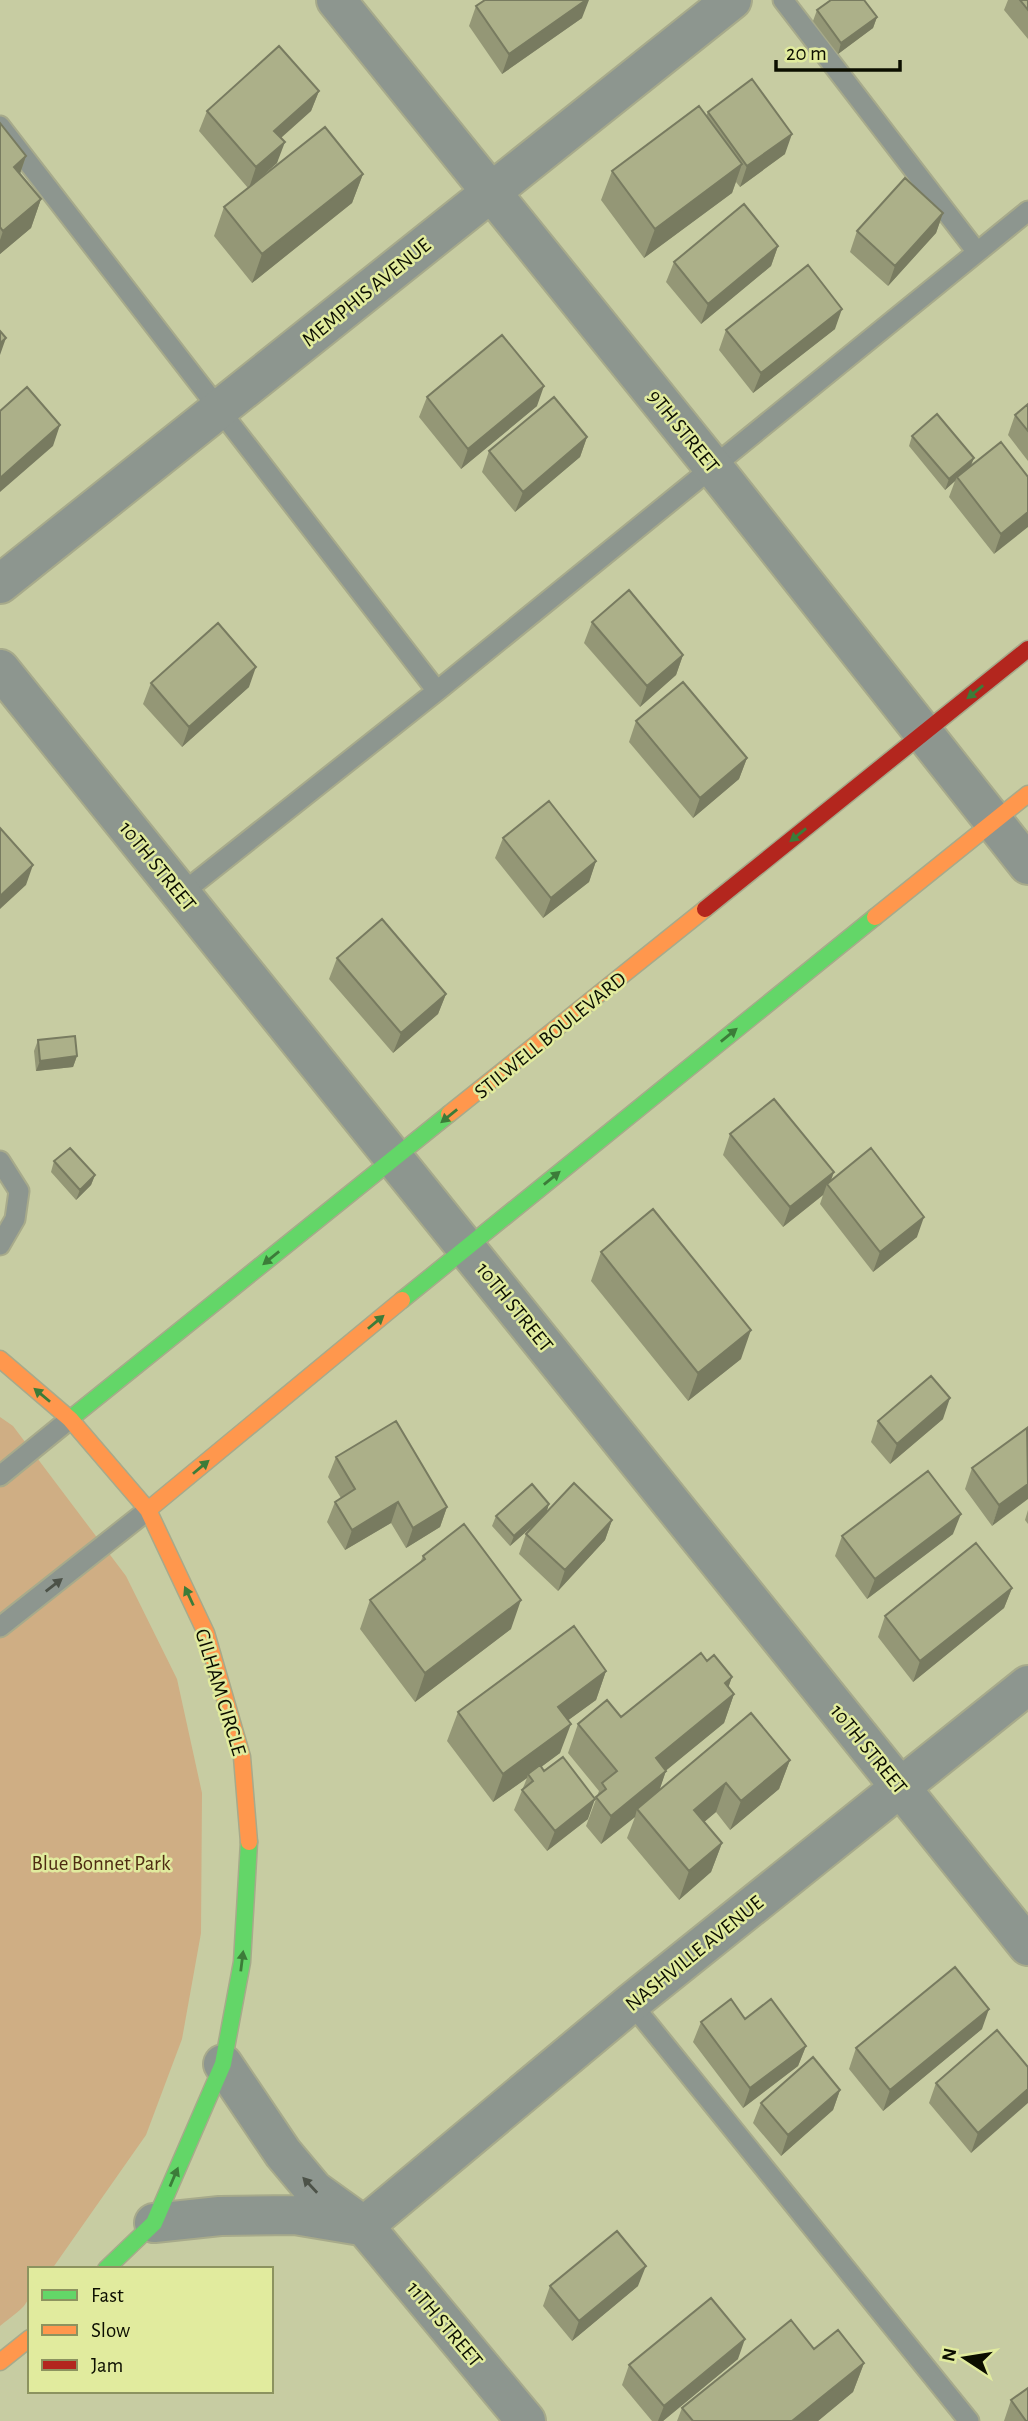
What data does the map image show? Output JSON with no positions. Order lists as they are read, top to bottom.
{
  "streets": {
    "main road": ["STILWELL BOULEVARD", "GILHAM CIRCLE"],
    "street": [
      "MEMPHIS AVENUE",
      "9TH STREET",
      "10TH STREET",
      "NASHVILLE AVENUE",
      "11TH STREET"
    ]
  },
  "crossings": [
    ["MEMPHIS AVENUE", "9TH STREET"],
    ["9TH STREET", "STILWELL BOULEVARD"],
    ["10TH STREET", "STILWELL BOULEVARD"],
    ["10TH STREET", "NASHVILLE AVENUE"],
    ["STILWELL BOULEVARD", "GILHAM CIRCLE"],
    ["GILHAM CIRCLE", "11TH STREET"],
    ["NASHVILLE AVENUE", "11TH STREET"]
  ],
  "one_way": ["GILHAM CIRCLE", "11TH STREET"],
  "parks": ["Blue Bonnet Park"],
  "legend": ["Fast", "Slow", "Jam"],
  "scale_bar": "20 m",
  "north": "left"
}
